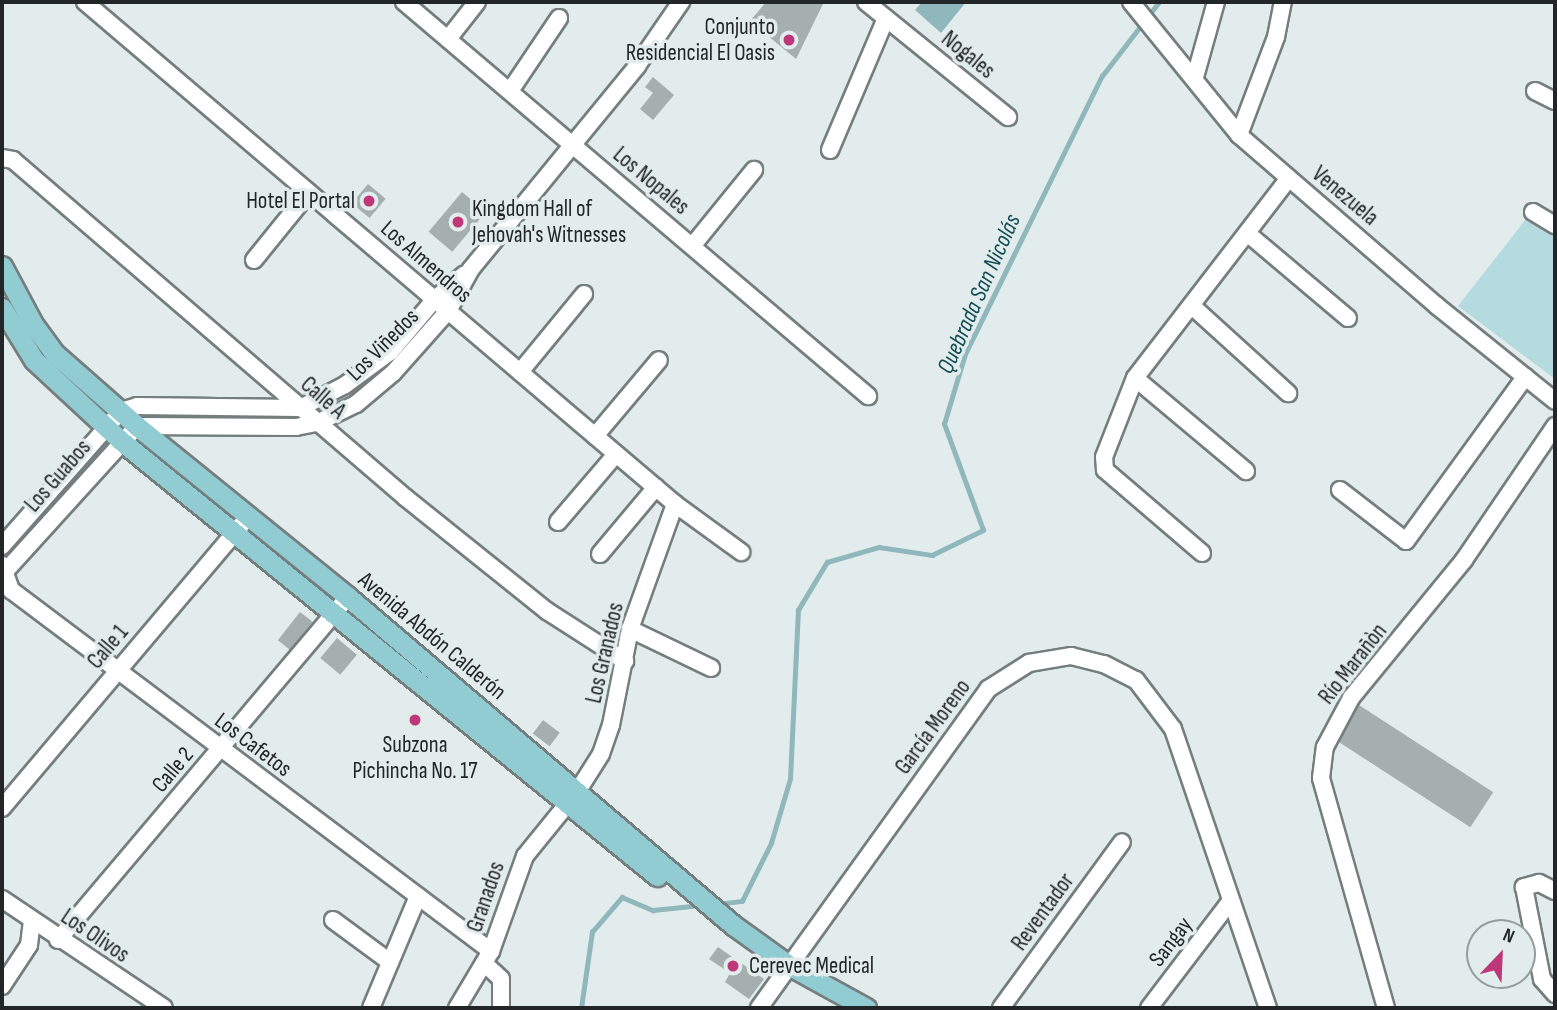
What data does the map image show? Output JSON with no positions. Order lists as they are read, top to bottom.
{
  "streets": {
    "main road": ["Avenida Abdón Calderón"],
    "street": [
      "Nogales",
      "Los Nopales",
      "Venezuela",
      "Los Almendros",
      "Los Viñedos",
      "Calle A",
      "Los Guabos",
      "Calle 1",
      "Los Granados",
      "Río Marañòn",
      "García Moreno",
      "Los Cafetos",
      "Calle 2",
      "Granados",
      "Reventador",
      "Los Olivos",
      "Sangay"
    ]
  },
  "crossings": [
    ["Los Nopales", "Los Viñedos"],
    ["Los Almendros", "Los Viñedos"],
    ["Los Almendros", "Los Granados"],
    ["Los Viñedos", "Calle A"],
    ["Los Viñedos", "Los Guabos"],
    ["Los Viñedos", "Avenida Abdón Calderón"],
    ["Calle A", "Los Granados"],
    ["Los Guabos", "Avenida Abdón Calderón"],
    ["Los Guabos", "Los Cafetos"],
    ["Avenida Abdón Calderón", "Calle 1"],
    ["Avenida Abdón Calderón", "Los Granados"],
    ["Avenida Abdón Calderón", "García Moreno"],
    ["Avenida Abdón Calderón", "Calle 2"],
    ["Avenida Abdón Calderón", "Granados"],
    ["Calle 1", "Los Cafetos"],
    ["Los Granados", "Granados"],
    ["García Moreno", "Sangay"],
    ["Los Cafetos", "Calle 2"],
    ["Los Cafetos", "Granados"],
    ["Calle 2", "Los Olivos"]
  ],
  "water": ["Quebrada San Nicolás"],
  "places": [
    "Conjunto Residencial El Oasis",
    "Hotel El Portal",
    "Kingdom Hall of Jehovah's Witnesses",
    "Subzona Pichincha No. 17",
    "Cerevec Medical"
  ],
  "north": "top right"
}
